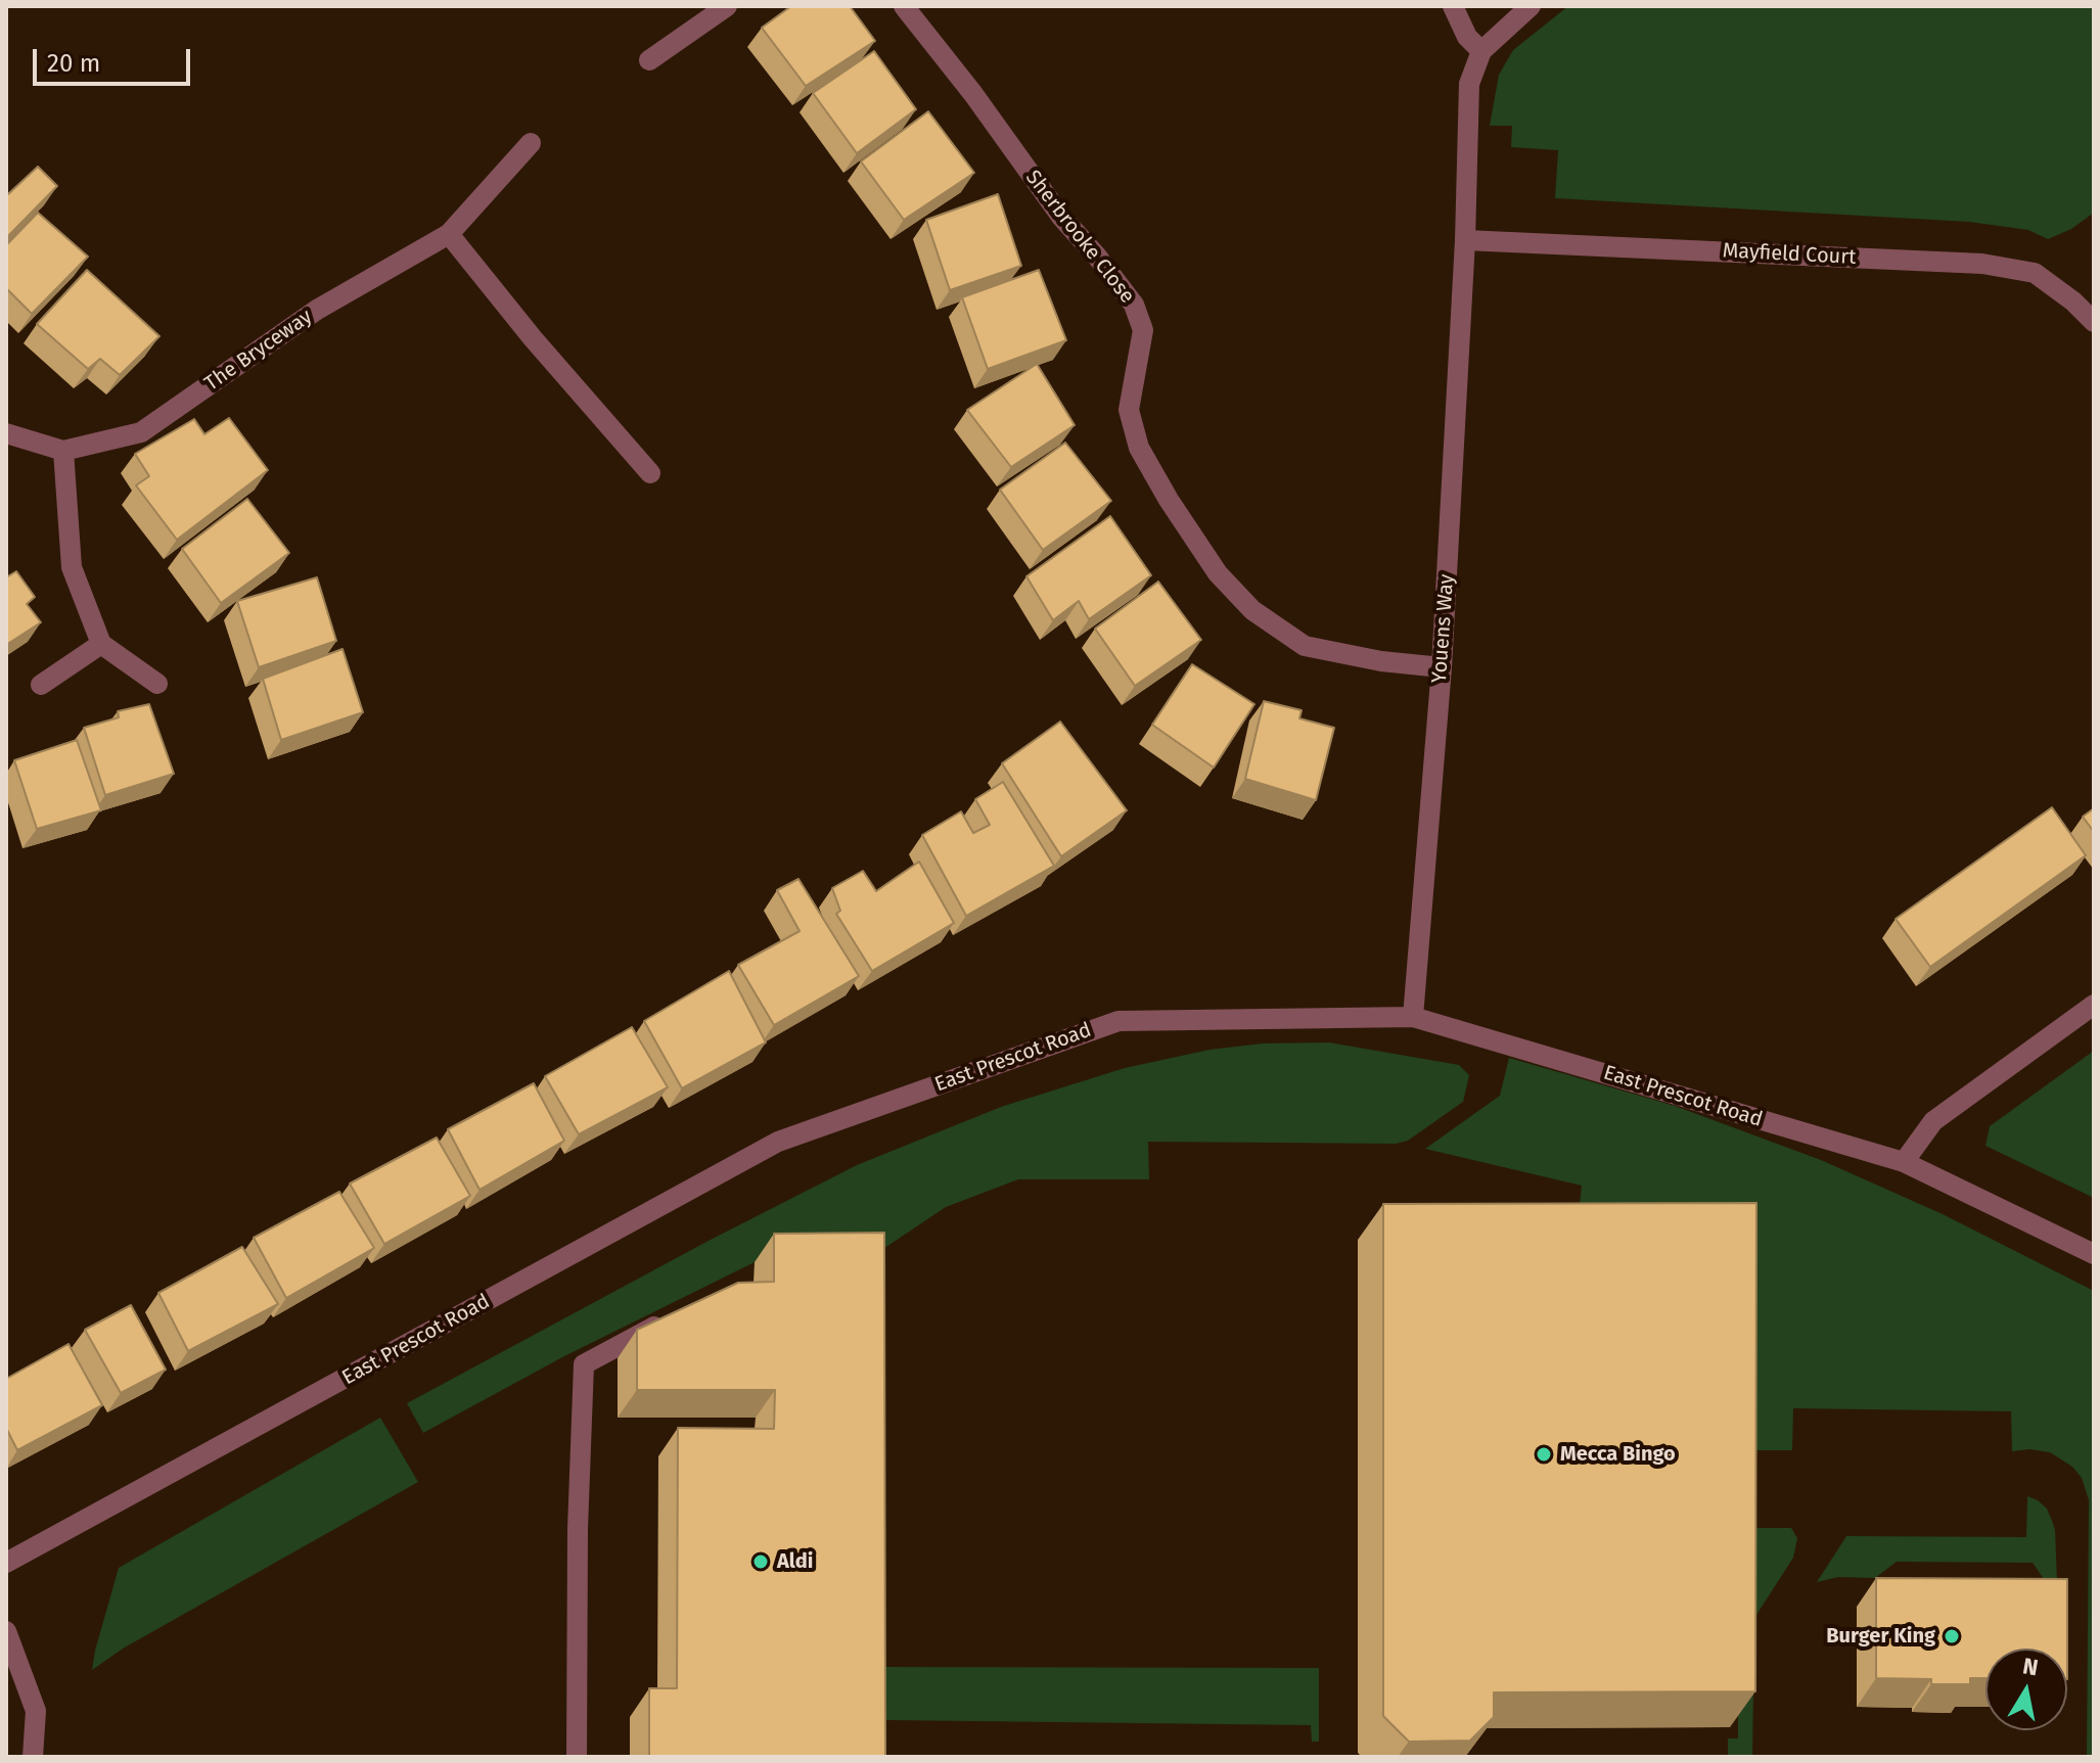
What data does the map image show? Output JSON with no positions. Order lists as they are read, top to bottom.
{
  "streets": {
    "street": [
      "Sherbrooke Close",
      "Mayfield Court",
      "The Bryceway",
      "Youens Way",
      "East Prescot Road"
    ]
  },
  "crossings": [
    ["Sherbrooke Close", "Youens Way"],
    ["Mayfield Court", "Youens Way"],
    ["Youens Way", "East Prescot Road"]
  ],
  "places": ["Mecca Bingo", "Aldi", "Burger King"],
  "scale_bar": "20 m",
  "north": "top"
}
